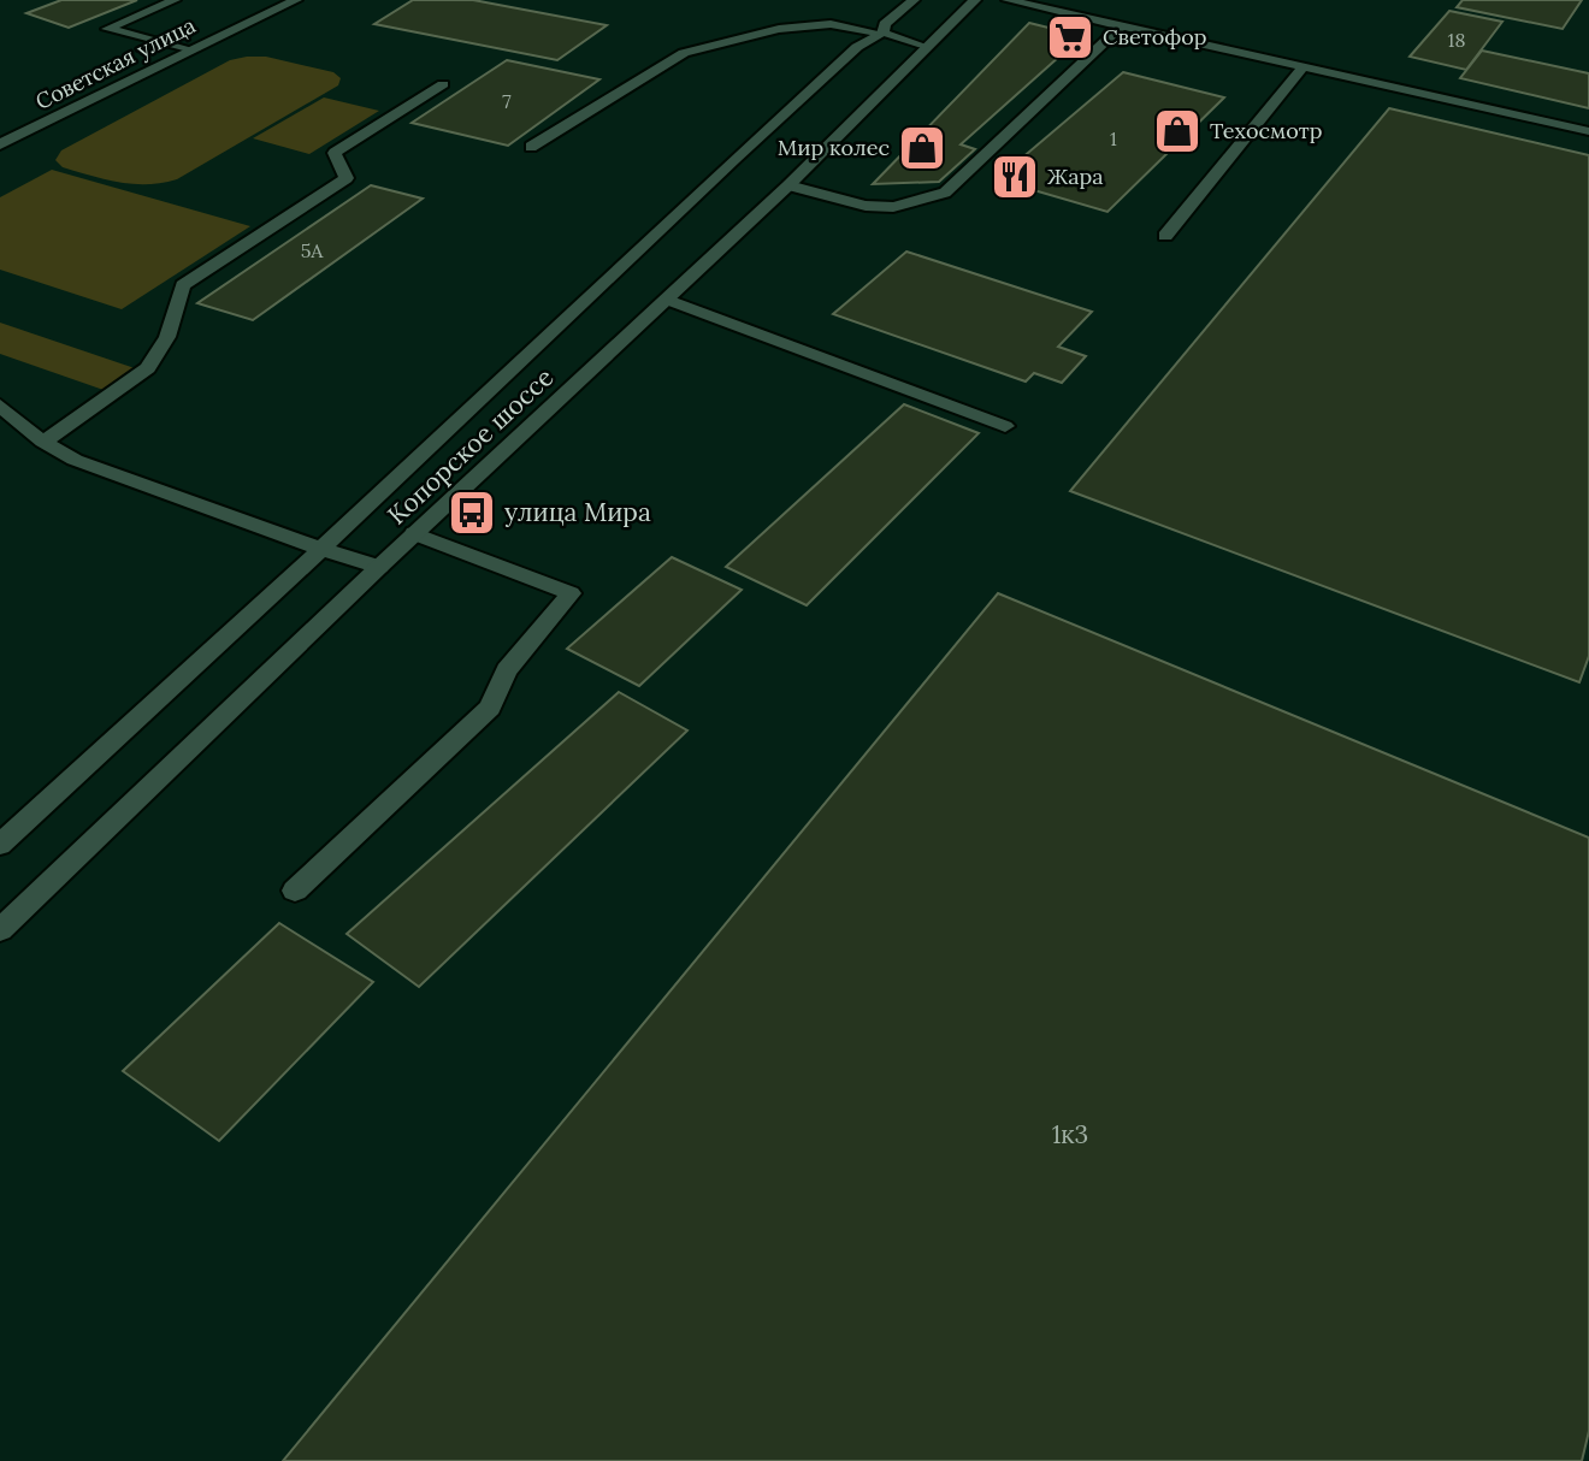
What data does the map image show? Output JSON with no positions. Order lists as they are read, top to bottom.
{
  "streets": {
    "main road": ["Советская улица", "Копорское шоссе"]
  },
  "places": {
    "supermarket": ["Светофор"],
    "shop": ["Техосмотр", "Мир колес"],
    "restaurant": ["Жара"],
    "bus stop": ["улица Мира"]
  },
  "house_numbers": [
    "18",
    "7",
    "1",
    "5А",
    "1к3"
  ]
}
